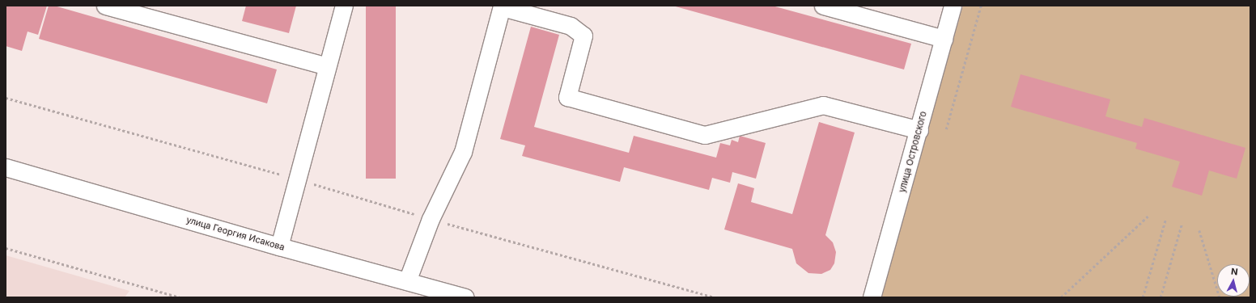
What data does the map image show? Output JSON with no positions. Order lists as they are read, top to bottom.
{
  "streets": {
    "street": ["улица Островского", "улица Георгия Исакова"]
  },
  "north": "top"
}
